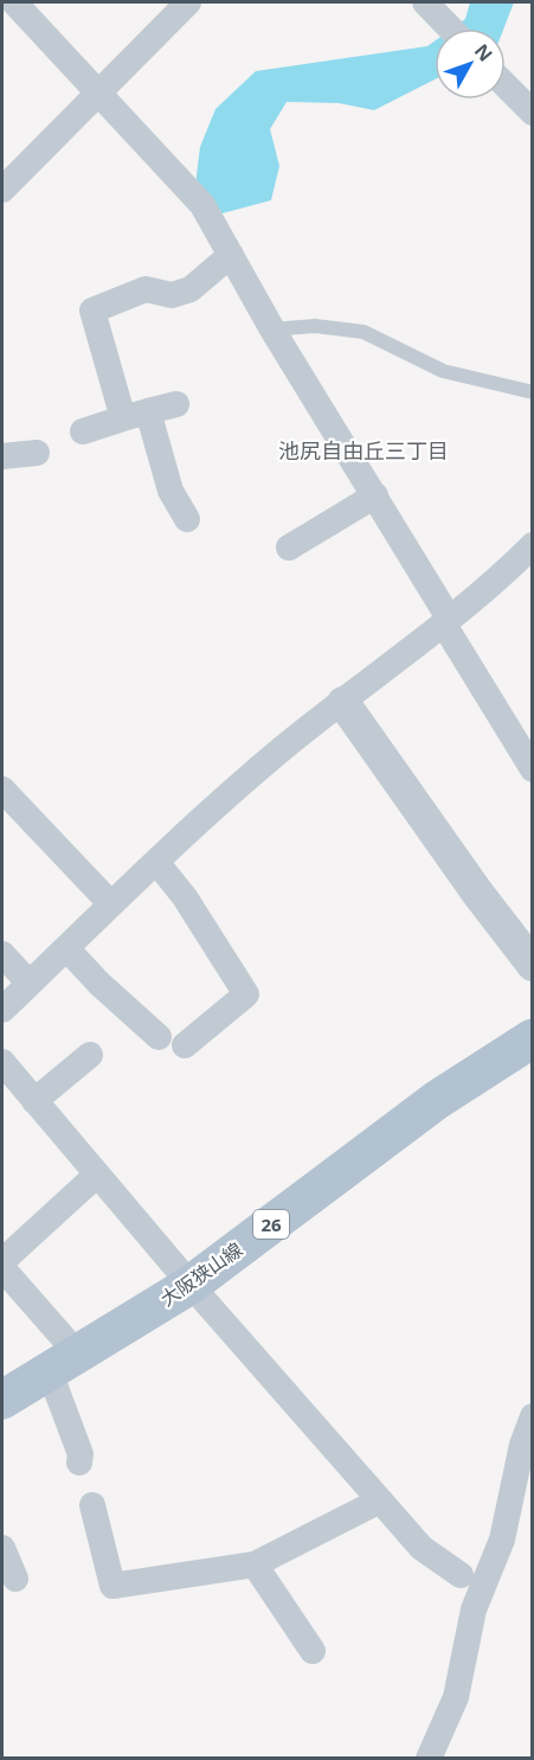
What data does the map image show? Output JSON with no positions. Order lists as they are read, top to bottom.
{
  "streets": {
    "main road": ["26", "大阪狭山線"]
  },
  "districts": ["池尻自由丘三丁目"],
  "north": "top right"
}
